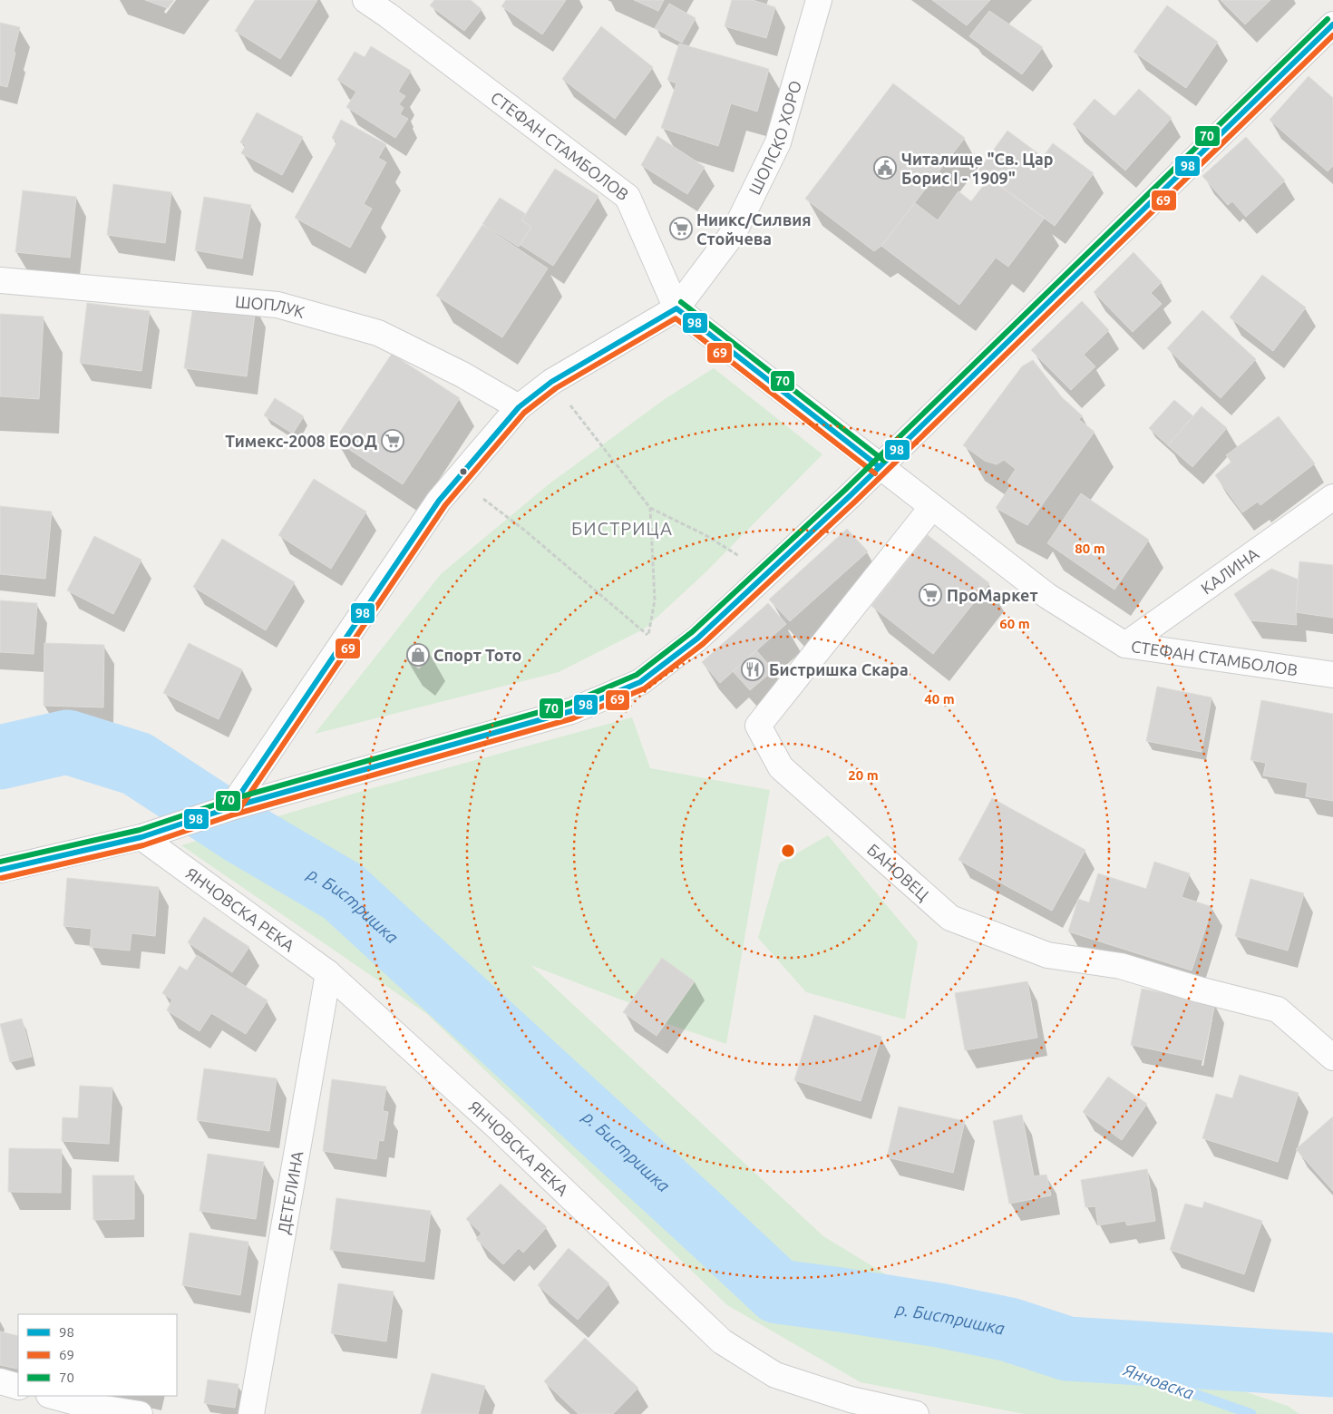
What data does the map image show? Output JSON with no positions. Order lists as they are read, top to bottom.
{
  "streets": {
    "street": [
      "ШОПСКО ХОРО",
      "СТЕФАН СТАМБОЛОВ",
      "ШОПЛУК",
      "КАЛИНА",
      "БАНОВЕЦ",
      "ЯНЧОВСКА РЕКА",
      "ДЕТЕЛИНА"
    ]
  },
  "crossings": [
    ["ШОПСКО ХОРО", "СТЕФАН СТАМБОЛОВ"],
    ["ШОПСКО ХОРО", "ШОПЛУК"],
    ["СТЕФАН СТАМБОЛОВ", "КАЛИНА"],
    ["СТЕФАН СТАМБОЛОВ", "БАНОВЕЦ"],
    ["ЯНЧОВСКА РЕКА", "ДЕТЕЛИНА"]
  ],
  "districts": ["БИСТРИЦА"],
  "water": ["р. Бистришка", "Янчовска"],
  "places": {
    "public building": ["Читалище \"Св. Цар Борис I - 1909\""],
    "supermarket": ["Ниикс/Силвия Стойчева", "Тимекс-2008 ЕООД", "ПроМаркет"],
    "shop": ["Спорт Тото"],
    "restaurant": ["Бистришка Скара"]
  },
  "lines": ["transit line 70", "transit line 98", "transit line 69"],
  "legend": ["98", "69", "70"],
  "rings": [
    "80 m",
    "60 m",
    "40 m",
    "20 m"
  ]
}
